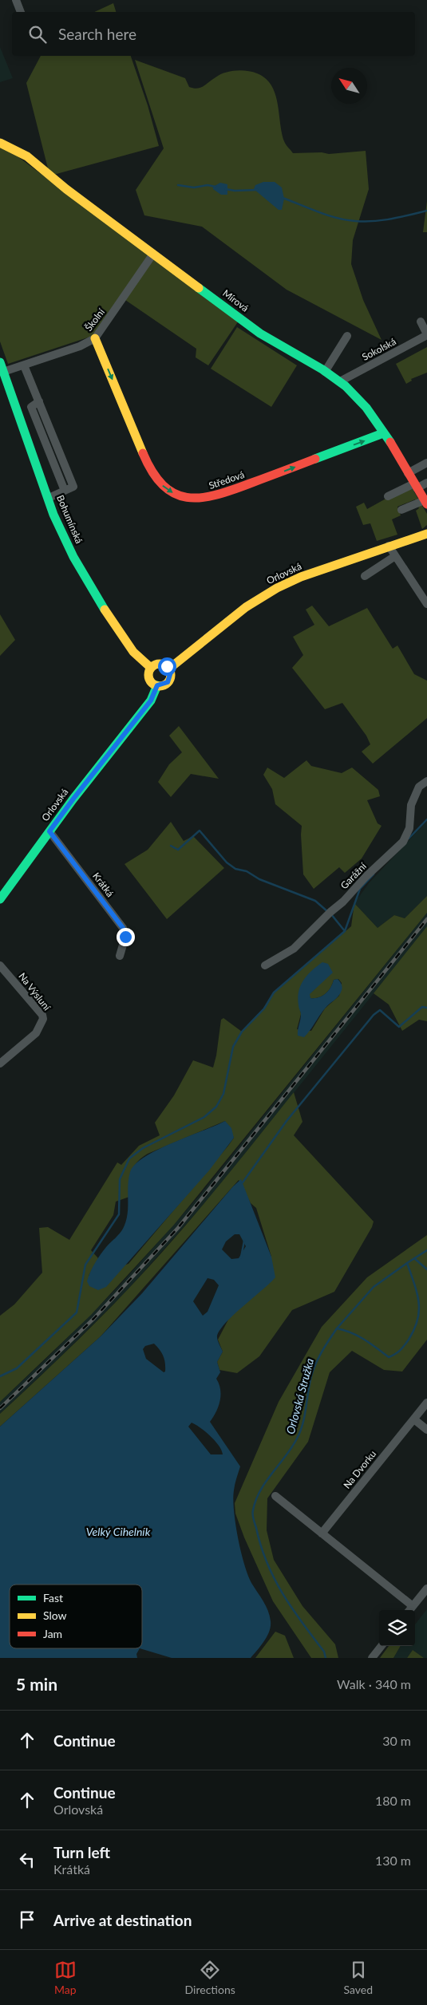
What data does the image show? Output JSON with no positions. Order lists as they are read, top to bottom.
{
  "streets": {
    "main road": [
      "Mírová",
      "Středová",
      "Bohumínská",
      "Orlovská"
    ],
    "street": [
      "Školní",
      "Sokolská",
      "Garážní",
      "Krátká",
      "Na Výsluní",
      "Na Dvorku"
    ]
  },
  "crossings": [
    ["Mírová", "Školní"],
    ["Mírová", "Sokolská"],
    ["Mírová", "Středová"],
    ["Školní", "Středová"],
    ["Školní", "Bohumínská"],
    ["Bohumínská", "Orlovská"],
    ["Orlovská", "Krátká"]
  ],
  "water": ["Orlovská Stružka", "Velký Cihelník"],
  "legend": ["Fast", "Slow", "Jam"],
  "north": "top left",
  "page": {
    "search": "Search here",
    "heading": ["5 min", "Walk · 340 m"],
    "list": [
      ["Continue", "30 m"],
      ["Continue", "Orlovská", "180 m"],
      ["Turn left", "Krátká", "130 m"],
      "Arrive at destination"
    ],
    "nav": ["Map", "Directions", "Saved"]
  }
}
